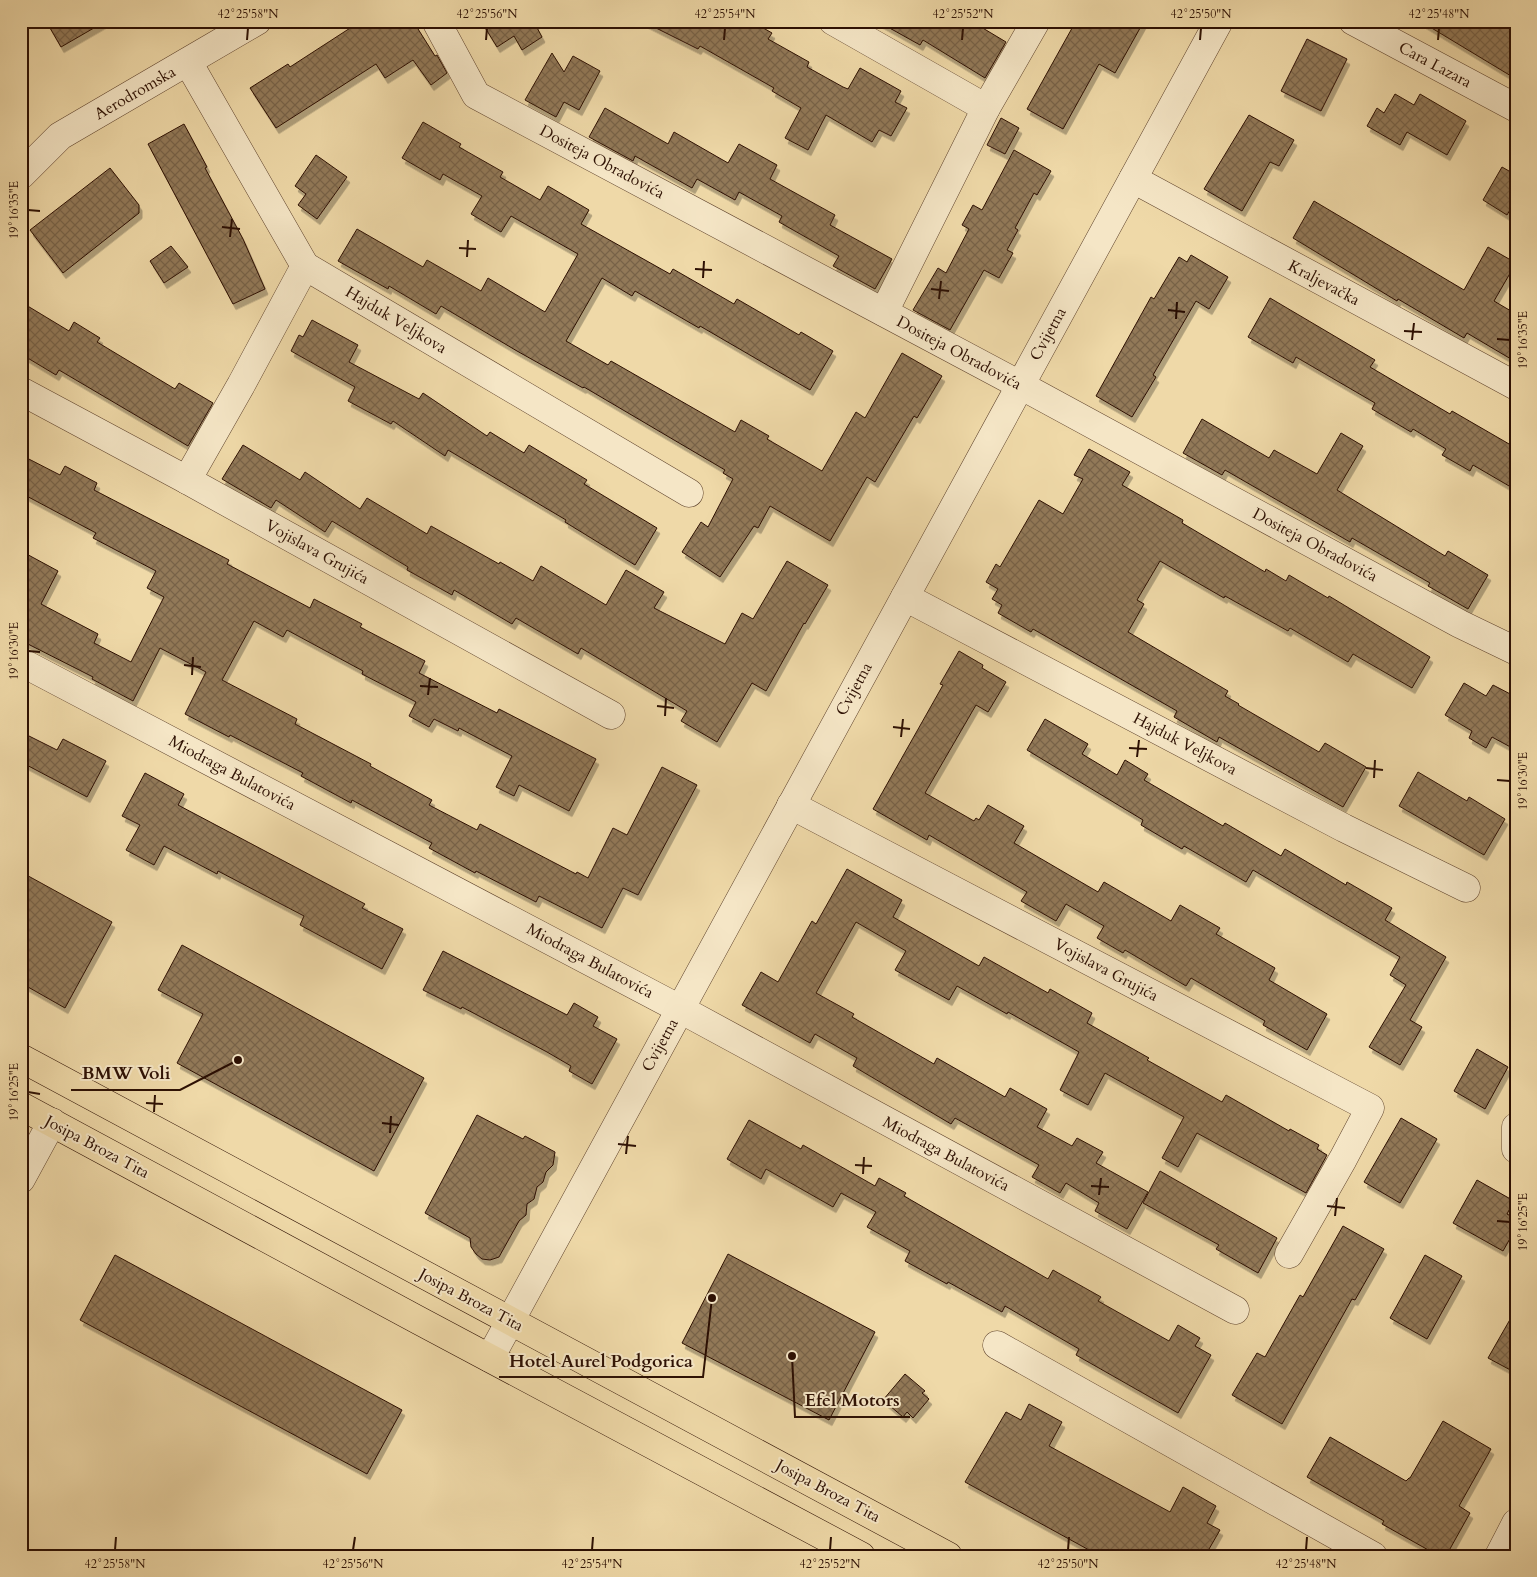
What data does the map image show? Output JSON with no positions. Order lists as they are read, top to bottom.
{
  "streets": {
    "main road": ["Josipa Broza Tita"],
    "street": [
      "Cara Lazara",
      "Aerodromska",
      "Dositeja Obradovića",
      "Kraljevačka",
      "Hajduk Veljkova",
      "Cvijetna",
      "Vojislava Grujića",
      "Miodraga Bulatovića"
    ]
  },
  "crossings": [
    ["Aerodromska", "Hajduk Veljkova"],
    ["Dositeja Obradovića", "Cvijetna"],
    ["Kraljevačka", "Cvijetna"],
    ["Hajduk Veljkova", "Cvijetna"],
    ["Cvijetna", "Vojislava Grujića"],
    ["Cvijetna", "Miodraga Bulatovića"],
    ["Cvijetna", "Josipa Broza Tita"]
  ],
  "places": ["BMW Voli", "Hotel Aurel Podgorica", "Efel Motors"],
  "coordinates": [
    "42°25'58\"N",
    "42°25'56\"N",
    "42°25'54\"N",
    "42°25'52\"N",
    "42°25'50\"N",
    "42°25'48\"N",
    "19°16'35\"E",
    "19°16'30\"E",
    "19°16'25\"E"
  ]
}
